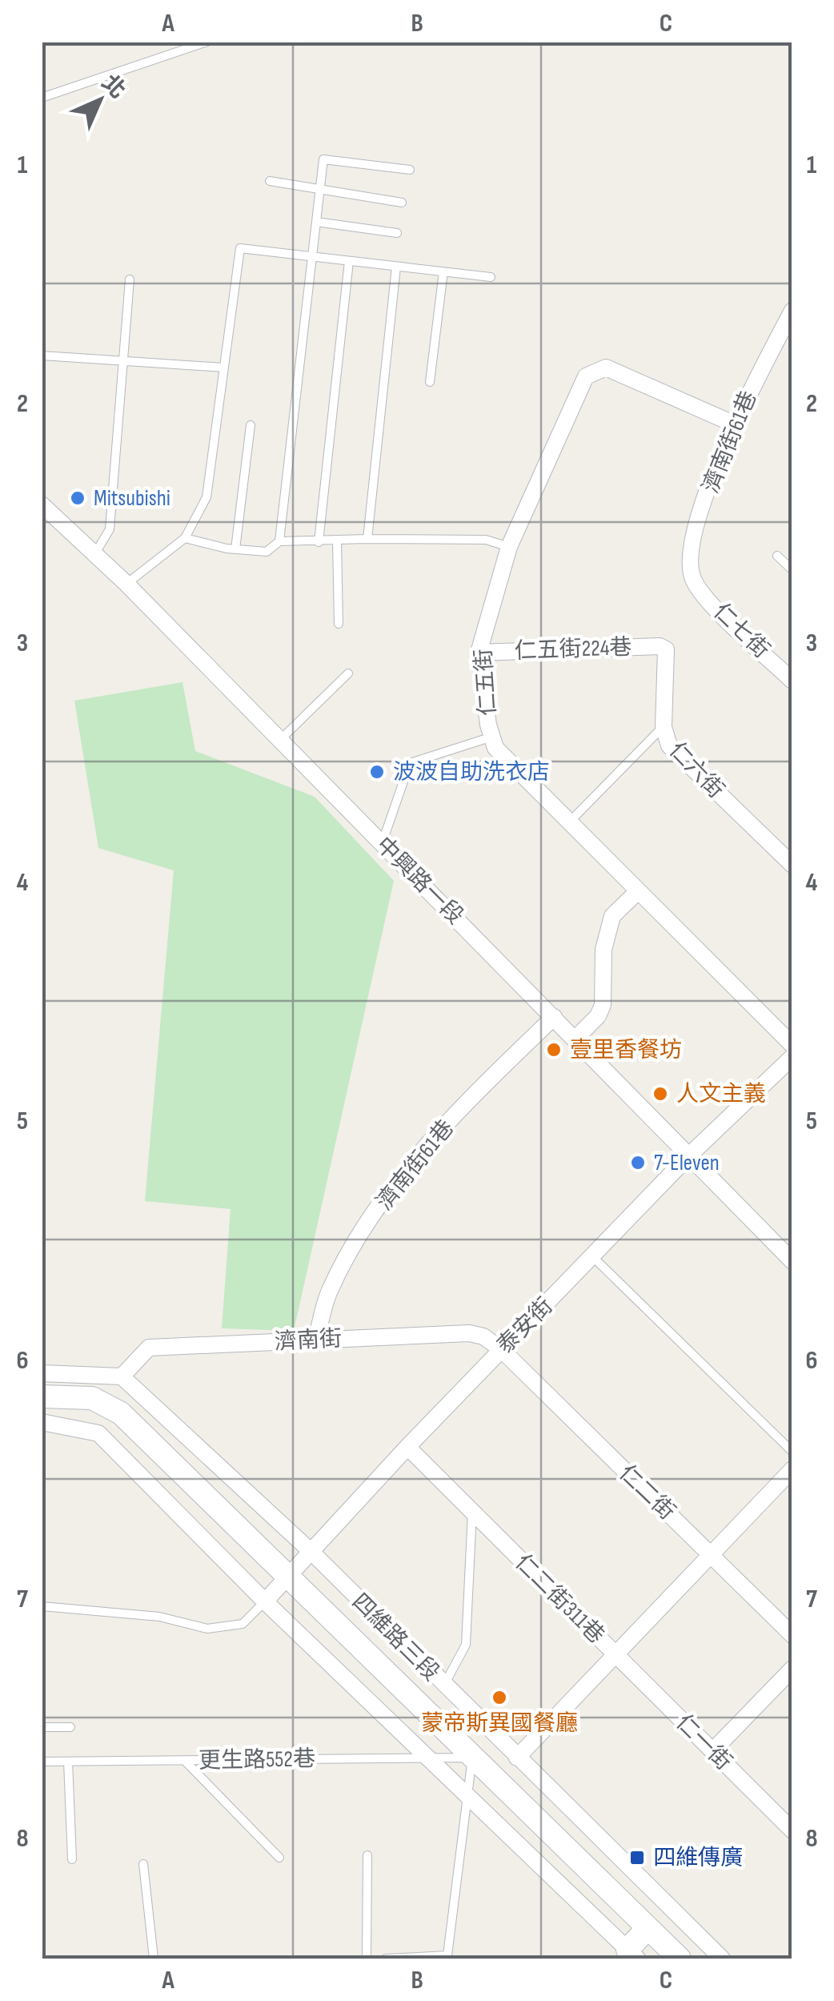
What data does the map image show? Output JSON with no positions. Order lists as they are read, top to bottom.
{
  "streets": {
    "street": [
      "濟南街61巷",
      "仁七街",
      "仁五街224巷",
      "仁五街",
      "仁六街",
      "中興路一段",
      "泰安街",
      "濟南街",
      "仁二街",
      "仁二街311巷",
      "四維路三段",
      "仁一街"
    ],
    "lane": ["更生路552巷"]
  },
  "crossings": [
    ["濟南街61巷", "仁七街"],
    ["濟南街61巷", "仁五街"],
    ["濟南街61巷", "中興路一段"],
    ["濟南街61巷", "濟南街"],
    ["仁五街224巷", "仁五街"],
    ["仁五街224巷", "仁六街"],
    ["中興路一段", "泰安街"],
    ["泰安街", "濟南街"],
    ["泰安街", "仁二街"],
    ["泰安街", "仁二街311巷"],
    ["泰安街", "四維路三段"],
    ["濟南街", "仁二街"],
    ["濟南街", "四維路三段"],
    ["仁二街", "仁二街311巷"],
    ["仁二街311巷", "仁一街"],
    ["四維路三段", "更生路552巷"]
  ],
  "places": {
    "other": [
      "Mitsubishi",
      "波波自助洗衣店",
      "壹里香餐坊",
      "人文主義",
      "7-Eleven",
      "蒙帝斯異國餐廳"
    ],
    "transit": ["四維傳廣"]
  },
  "north": "top right",
  "grid": {
    "columns": ["A", "B", "C"],
    "rows": [
      "1",
      "2",
      "3",
      "4",
      "5",
      "6",
      "7",
      "8"
    ]
  }
}
